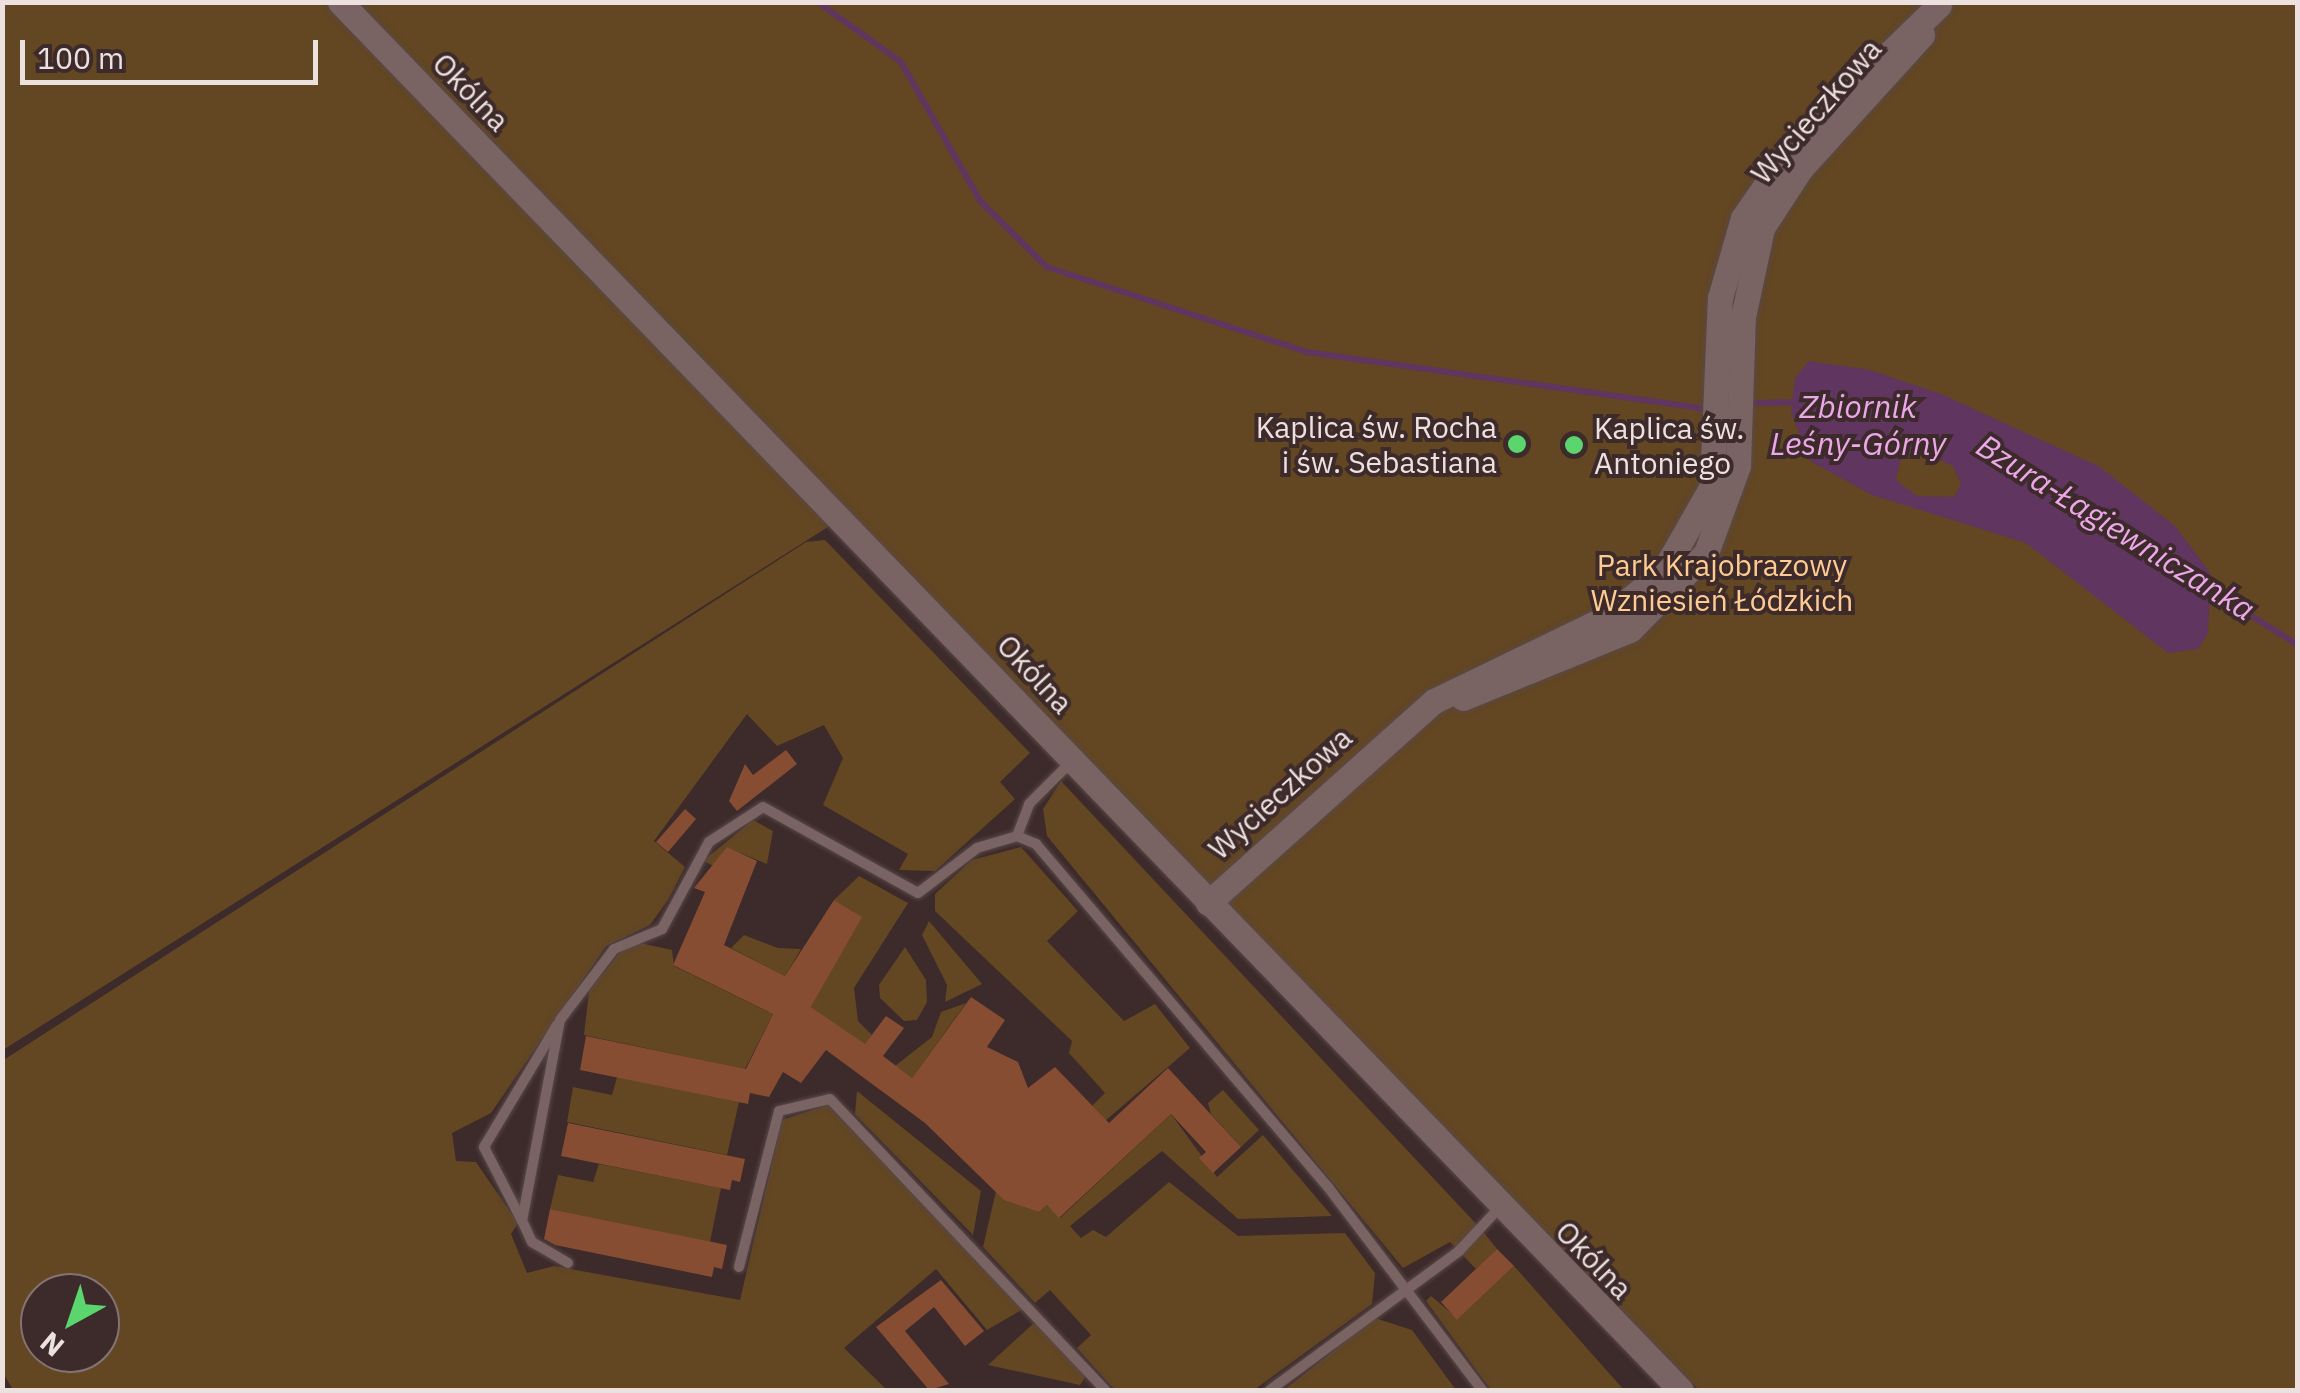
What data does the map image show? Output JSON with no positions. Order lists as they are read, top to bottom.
{
  "streets": {
    "street": ["Okólna", "Wycieczkowa"]
  },
  "crossings": [
    ["Okólna", "Wycieczkowa"]
  ],
  "water": ["Zbiornik Leśny-Górny", "Bzura-Łagiewniczanka"],
  "parks": ["Park Krajobrazowy Wzniesień Łódzkich"],
  "places": ["Kaplica św. Rocha i św. Sebastiana", "Kaplica św. Antoniego"],
  "scale_bar": "100 m",
  "north": "bottom left"
}
